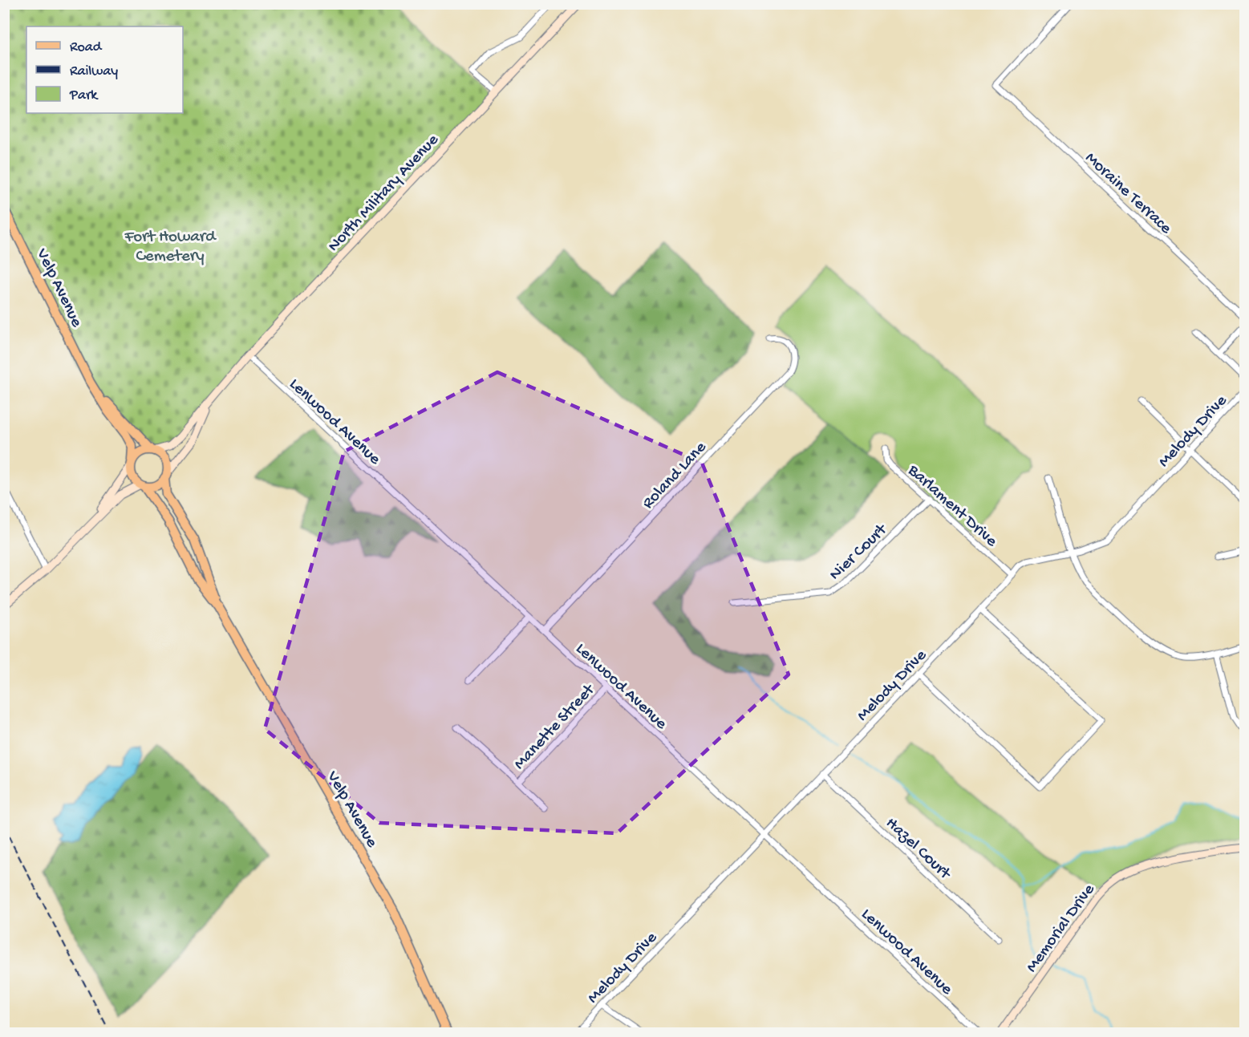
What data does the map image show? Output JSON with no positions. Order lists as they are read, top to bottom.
{
  "streets": {
    "main road": ["North Military Avenue", "Velp Avenue", "Memorial Drive"],
    "street": [
      "Moraine Terrace",
      "Lenwood Avenue",
      "Melody Drive",
      "Roland Lane",
      "Barlament Drive",
      "Nier Court",
      "Manette Street",
      "Hazel Court"
    ]
  },
  "crossings": [
    ["North Military Avenue", "Velp Avenue"],
    ["North Military Avenue", "Lenwood Avenue"],
    ["Lenwood Avenue", "Melody Drive"],
    ["Lenwood Avenue", "Roland Lane"],
    ["Lenwood Avenue", "Manette Street"],
    ["Melody Drive", "Barlament Drive"],
    ["Melody Drive", "Hazel Court"],
    ["Barlament Drive", "Nier Court"]
  ],
  "parks": ["Fort Howard Cemetery"],
  "legend": ["Road", "Railway", "Park"]
}
